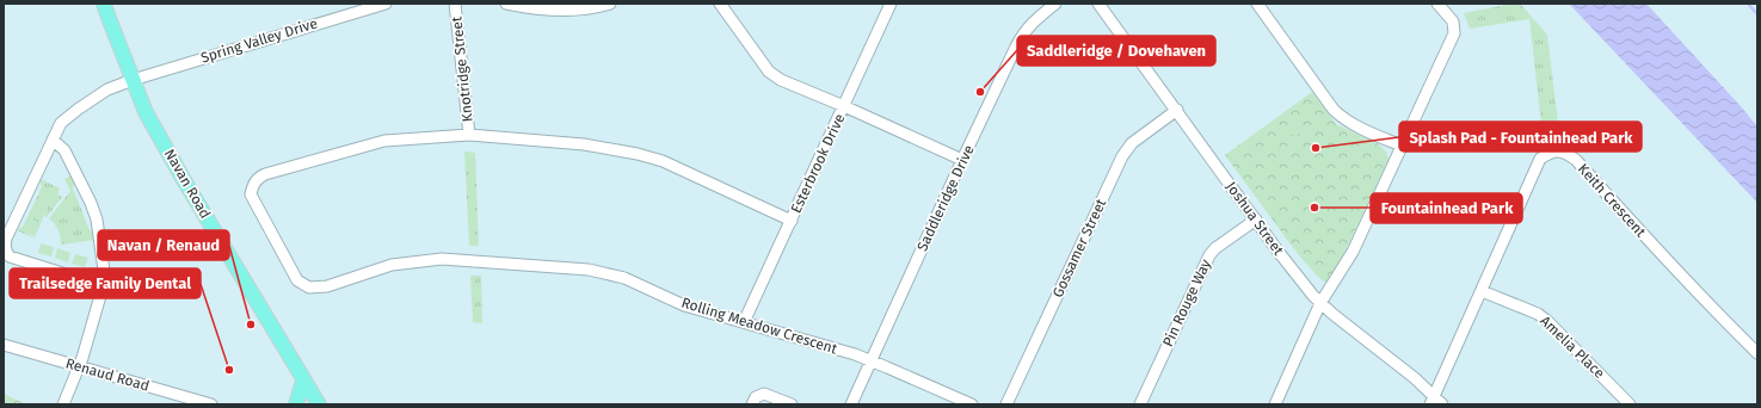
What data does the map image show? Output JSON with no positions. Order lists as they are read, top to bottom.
{
  "streets": {
    "main road": ["Navan Road"],
    "street": [
      "Spring Valley Drive",
      "Knotridge Street",
      "Esterbrook Drive",
      "Saddleridge Drive",
      "Keith Crescent",
      "Joshua Street",
      "Gossamer Street",
      "Pin Rouge Way",
      "Rolling Meadow Crescent",
      "Amelia Place",
      "Renaud Road"
    ]
  },
  "crossings": [
    ["Spring Valley Drive", "Navan Road"],
    ["Knotridge Street", "Rolling Meadow Crescent"],
    ["Esterbrook Drive", "Rolling Meadow Crescent"],
    ["Saddleridge Drive", "Rolling Meadow Crescent"],
    ["Keith Crescent", "Joshua Street"],
    ["Keith Crescent", "Amelia Place"],
    ["Joshua Street", "Gossamer Street"],
    ["Joshua Street", "Pin Rouge Way"]
  ],
  "places": [
    "Saddleridge / Dovehaven",
    "Splash Pad - Fountainhead Park",
    "Fountainhead Park",
    "Navan / Renaud",
    "Trailsedge Family Dental"
  ]
}
